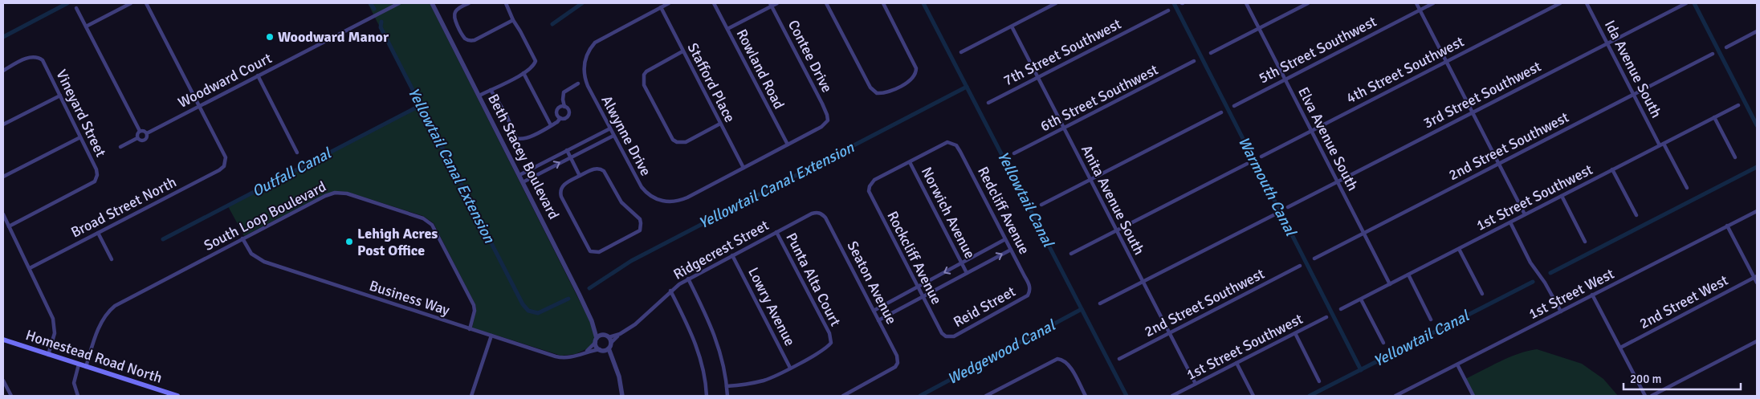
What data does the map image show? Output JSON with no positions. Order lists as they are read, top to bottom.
{
  "streets": {
    "main road": ["Homestead Road North"],
    "street": [
      "5th Street Southwest",
      "7th Street Southwest",
      "Contee Drive",
      "Rowland Road",
      "Ida Avenue South",
      "4th Street Southwest",
      "Woodward Court",
      "Stafford Place",
      "3rd Street Southwest",
      "6th Street Southwest",
      "Vineyard Street",
      "Alwynne Drive",
      "Elva Avenue South",
      "2nd Street Southwest",
      "Beth Stacey Boulevard",
      "1st Street Southwest",
      "Anita Avenue South",
      "Broad Street North",
      "Redcliff Avenue",
      "Norwich Avenue",
      "South Loop Boulevard",
      "Ridgecrest Street",
      "Rockcliff Avenue",
      "Punta Alta Court",
      "Seaton Avenue",
      "1st Street West",
      "Business Way",
      "2nd Street West",
      "Lowry Avenue",
      "Reid Street"
    ]
  },
  "crossings": [
    ["5th Street Southwest", "Elva Avenue South"],
    ["7th Street Southwest", "Anita Avenue South"],
    ["Contee Drive", "Alwynne Drive"],
    ["Rowland Road", "Alwynne Drive"],
    ["Ida Avenue South", "3rd Street Southwest"],
    ["Ida Avenue South", "2nd Street Southwest"],
    ["Ida Avenue South", "1st Street Southwest"],
    ["4th Street Southwest", "Elva Avenue South"],
    ["Woodward Court", "Broad Street North"],
    ["Stafford Place", "Alwynne Drive"],
    ["3rd Street Southwest", "Elva Avenue South"],
    ["6th Street Southwest", "Anita Avenue South"],
    ["Elva Avenue South", "2nd Street Southwest"],
    ["Elva Avenue South", "1st Street Southwest"],
    ["2nd Street Southwest", "Anita Avenue South"],
    ["Beth Stacey Boulevard", "Ridgecrest Street"],
    ["Beth Stacey Boulevard", "Business Way"],
    ["1st Street Southwest", "Anita Avenue South"],
    ["Redcliff Avenue", "Norwich Avenue"],
    ["Redcliff Avenue", "Rockcliff Avenue"],
    ["Redcliff Avenue", "Reid Street"],
    ["Norwich Avenue", "Rockcliff Avenue"],
    ["South Loop Boulevard", "Business Way"],
    ["South Loop Boulevard", "Homestead Road North"],
    ["Ridgecrest Street", "Punta Alta Court"],
    ["Ridgecrest Street", "Seaton Avenue"],
    ["Ridgecrest Street", "Business Way"],
    ["Ridgecrest Street", "Lowry Avenue"],
    ["Rockcliff Avenue", "Reid Street"],
    ["Punta Alta Court", "Lowry Avenue"]
  ],
  "water": [
    "Yellowtail Canal Extension",
    "Outfall Canal",
    "Warmouth Canal",
    "Yellowtail Canal",
    "Wedgewood Canal"
  ],
  "places": ["Woodward Manor", "Lehigh Acres Post Office"],
  "scale_bar": "200 m"
}
